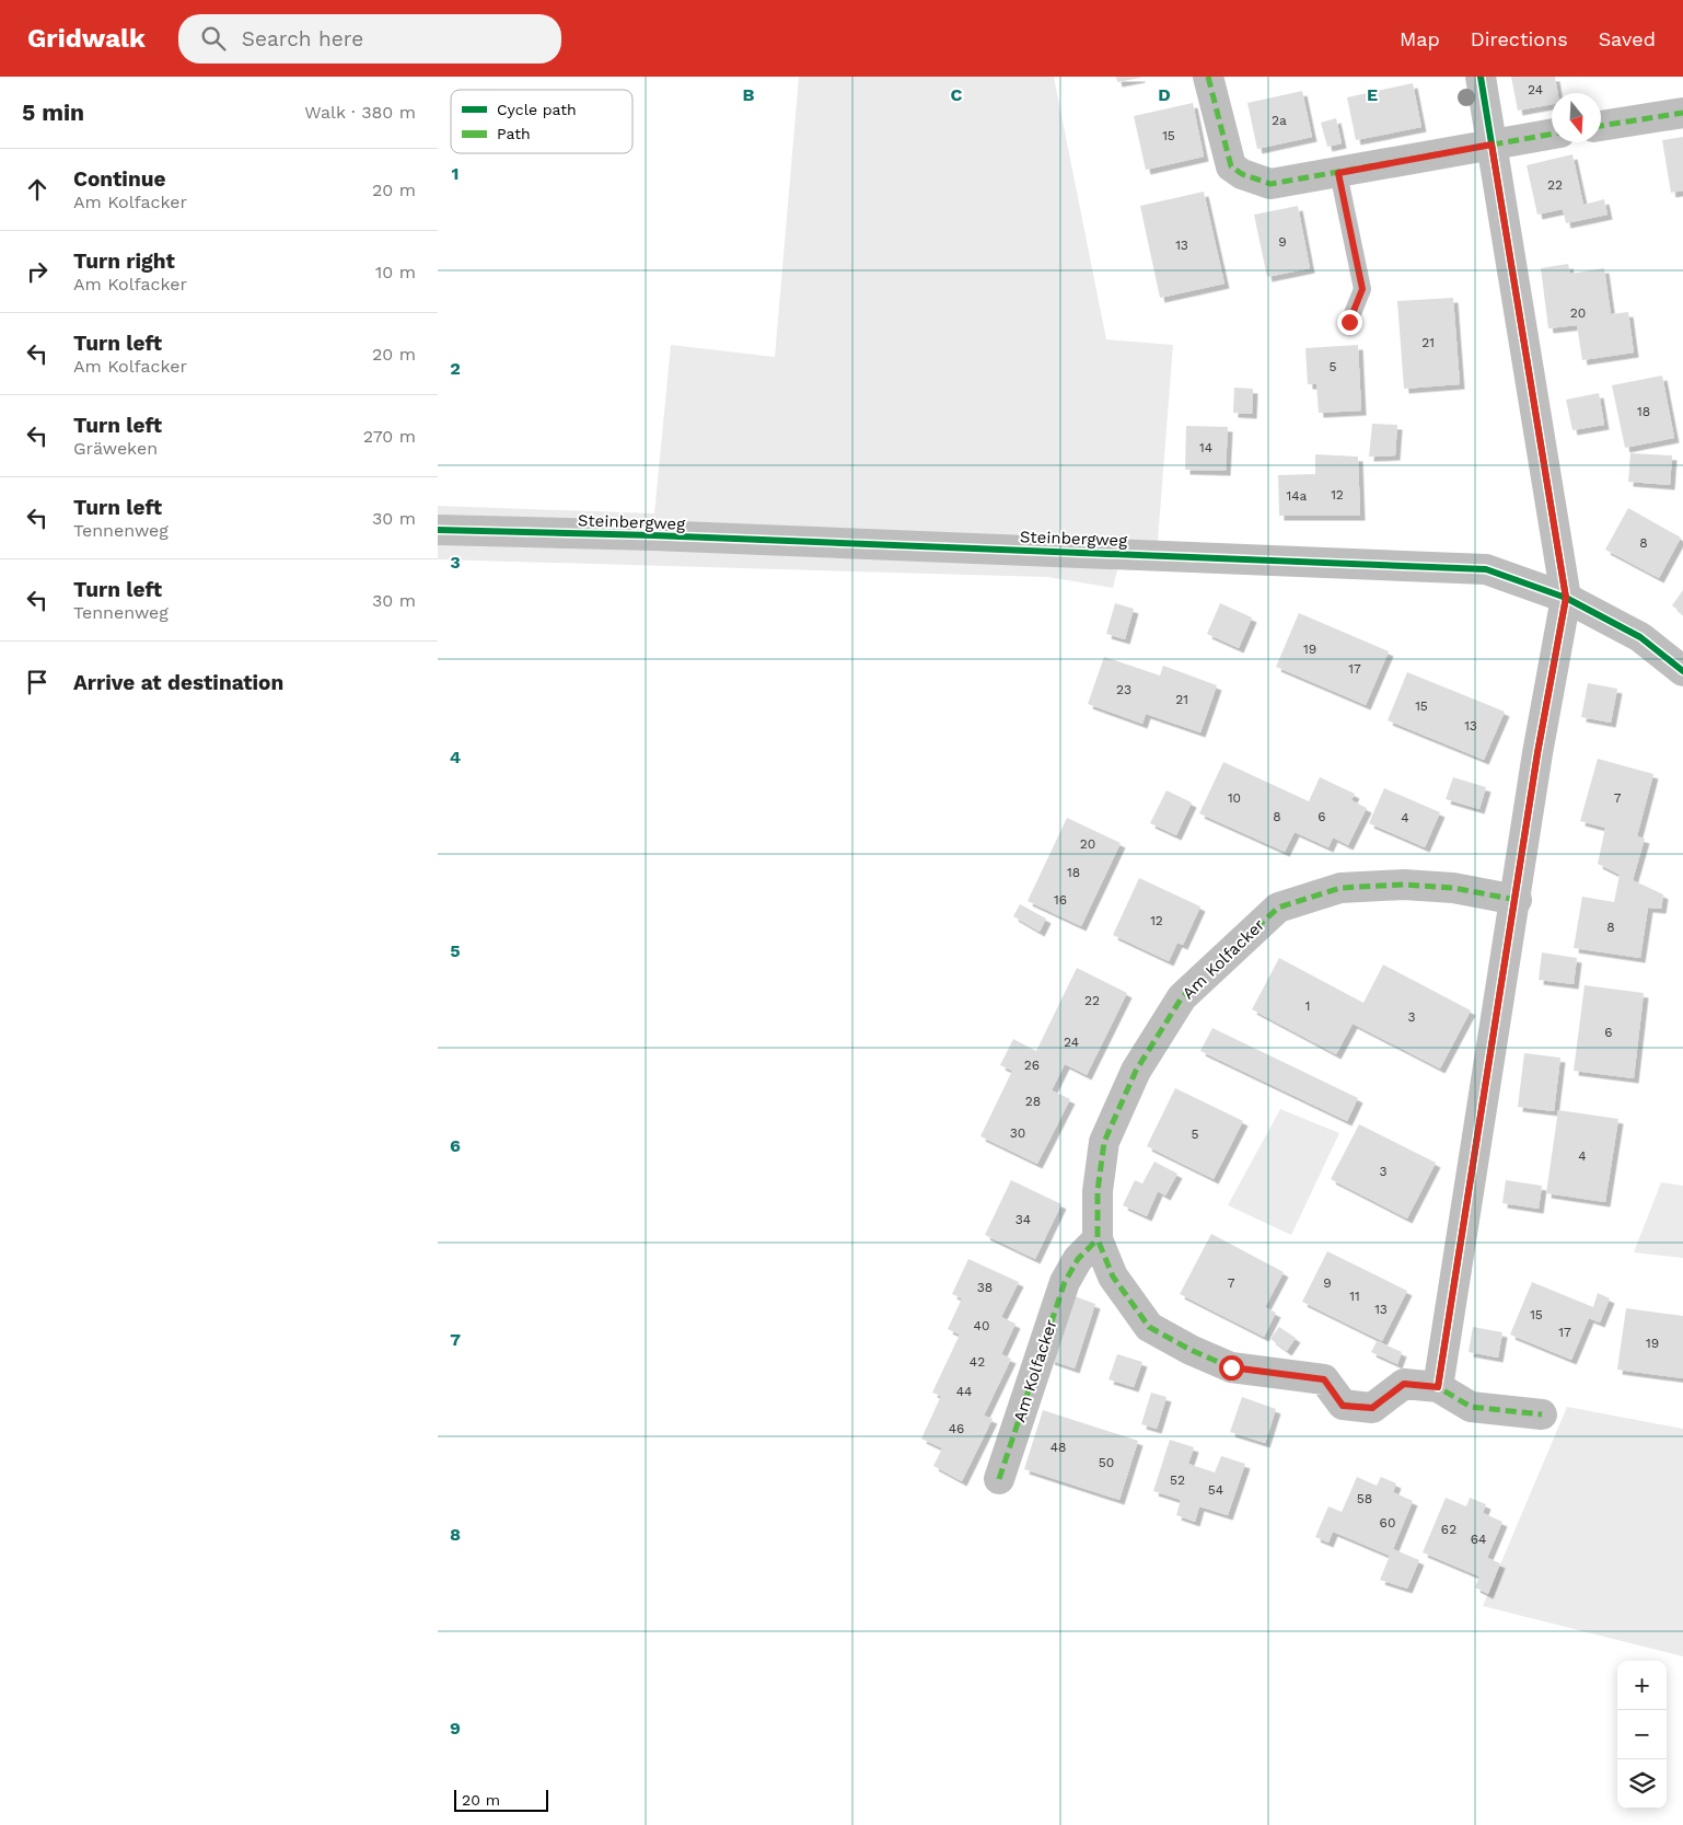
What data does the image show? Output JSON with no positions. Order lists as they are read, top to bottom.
{
  "streets": {
    "street": ["Steinbergweg", "Am Kolfacker"]
  },
  "house_numbers": [
    "24",
    "2a",
    "15",
    "22",
    "9",
    "13",
    "20",
    "21",
    "5",
    "18",
    "14",
    "12",
    "14a",
    "8",
    "19",
    "17",
    "23",
    "21",
    "15",
    "13",
    "10",
    "7",
    "8",
    "6",
    "4",
    "20",
    "18",
    "16",
    "12",
    "8",
    "22",
    "1",
    "3",
    "6",
    "24",
    "26",
    "28",
    "30",
    "5",
    "4",
    "3",
    "34",
    "7",
    "9",
    "38",
    "11",
    "13",
    "15",
    "40",
    "17",
    "19",
    "42",
    "44",
    "46",
    "48",
    "50",
    "52",
    "54",
    "58",
    "60",
    "62",
    "64"
  ],
  "legend": ["Cycle path", "Path"],
  "scale_bar": "20 m",
  "north": "bottom",
  "page": {
    "header": "Gridwalk",
    "search": "Search here",
    "nav": ["Map", "Directions", "Saved"],
    "heading": ["5 min", "Walk · 380 m"],
    "list": [
      ["Continue", "Am Kolfacker", "20 m"],
      ["Turn right", "Am Kolfacker", "10 m"],
      ["Turn left", "Am Kolfacker", "20 m"],
      ["Turn left", "Gräweken", "270 m"],
      ["Turn left", "Tennenweg", "30 m"],
      ["Turn left", "Tennenweg", "30 m"],
      "Arrive at destination"
    ],
    "map_buttons": ["+", "−"],
    "scale": "20 m"
  },
  "grid": {
    "columns": [
      "B",
      "C",
      "D",
      "E"
    ],
    "rows": [
      "1",
      "2",
      "3",
      "4",
      "5",
      "6",
      "7",
      "8",
      "9"
    ]
  }
}
